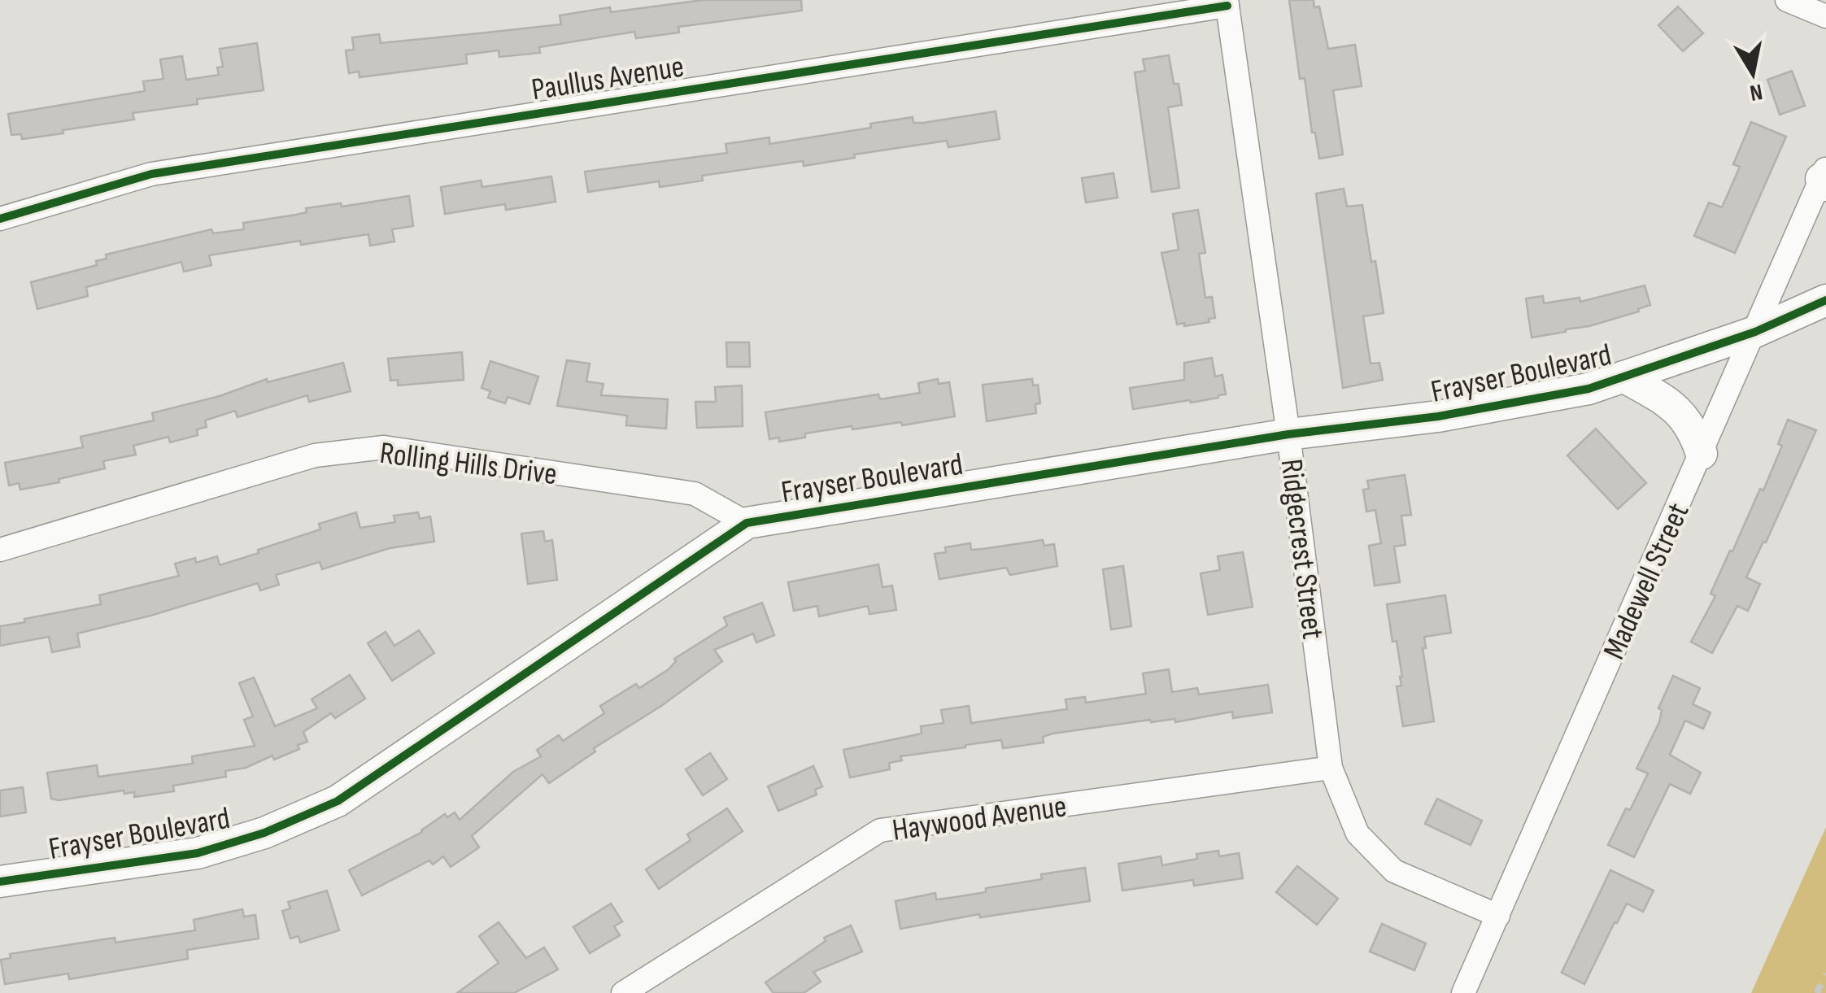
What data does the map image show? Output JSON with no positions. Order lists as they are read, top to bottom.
{
  "streets": {
    "main road": ["Frayser Boulevard"],
    "street": [
      "Paullus Avenue",
      "Rolling Hills Drive",
      "Ridgecrest Street",
      "Madewell Street",
      "Haywood Avenue"
    ]
  },
  "crossings": [
    ["Paullus Avenue", "Ridgecrest Street"],
    ["Frayser Boulevard", "Rolling Hills Drive"],
    ["Frayser Boulevard", "Ridgecrest Street"],
    ["Frayser Boulevard", "Madewell Street"],
    ["Ridgecrest Street", "Madewell Street"],
    ["Ridgecrest Street", "Haywood Avenue"]
  ],
  "north": "bottom"
}
